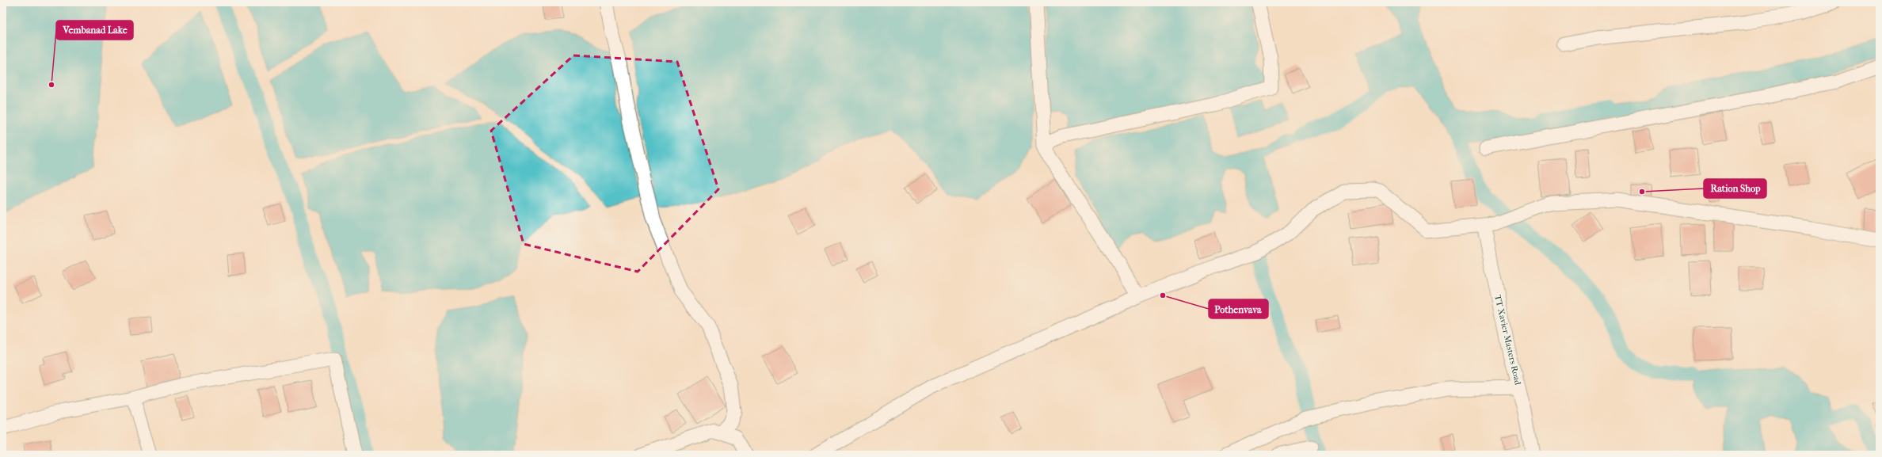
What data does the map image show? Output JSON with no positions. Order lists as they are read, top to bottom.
{
  "streets": {
    "street": ["TT Xavier Masters Road"]
  },
  "places": ["Vembanad Lake", "Ration Shop", "Pothenvava"]
}
